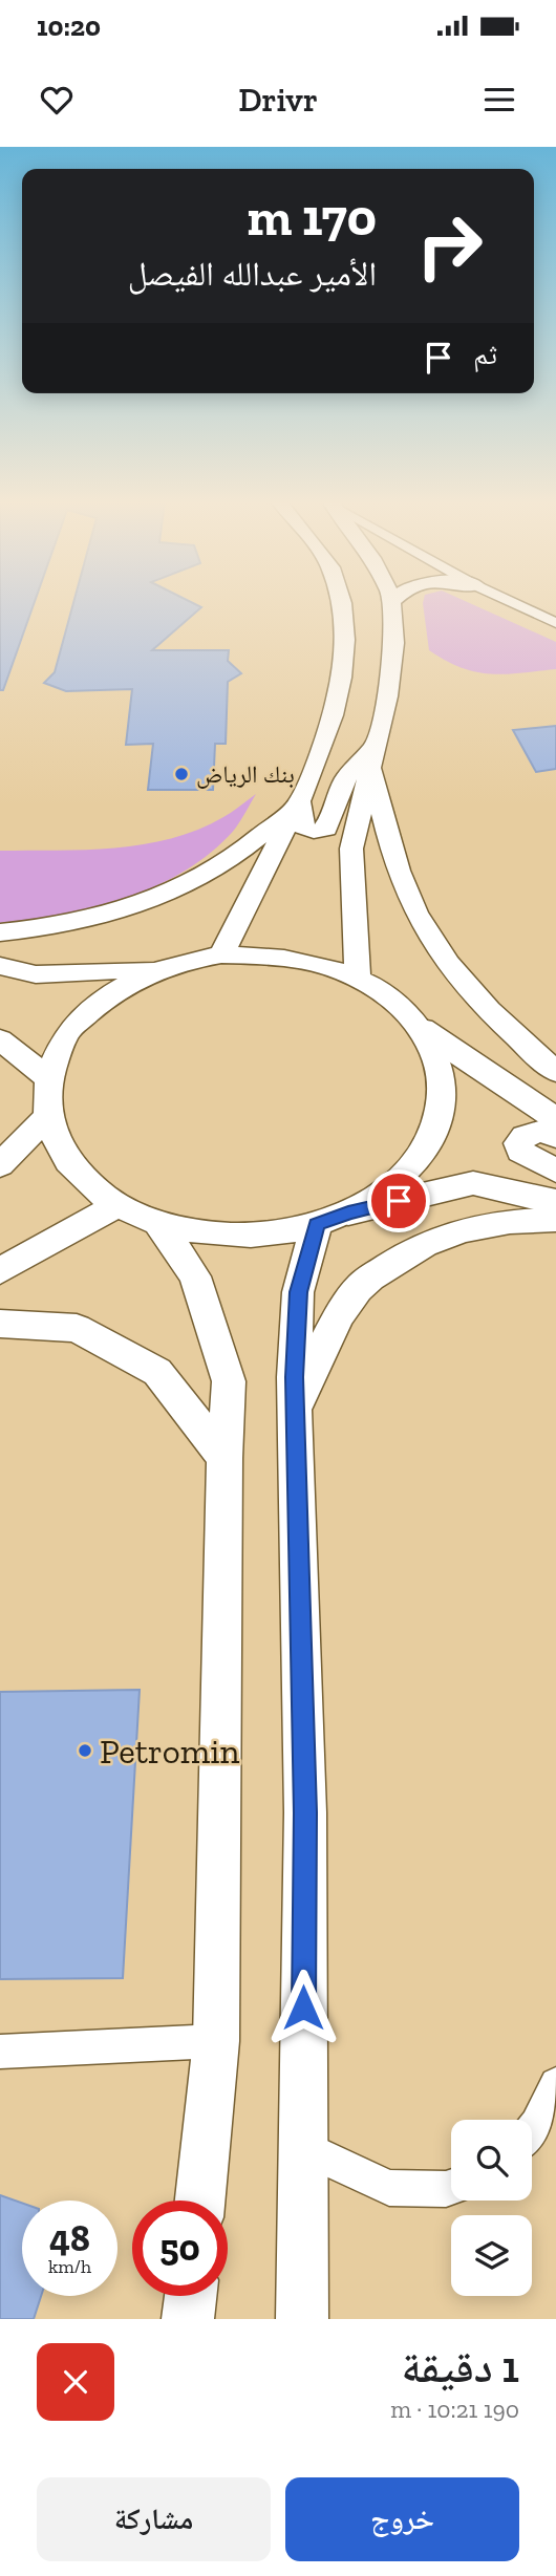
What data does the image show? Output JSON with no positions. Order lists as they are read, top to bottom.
{
  "places": ["بنك الرياض", "Petromin"],
  "page": {
    "status": "10:20",
    "header": "Drivr",
    "turn": ["170 m", "الأمير عبدالله الفيصل"],
    "then": "ثم",
    "speed": "48 km/h",
    "limit": "50",
    "heading": ["1 دقيقة", "190 m · 10:21"],
    "buttons": ["خروج", "مشاركة"]
  }
}
